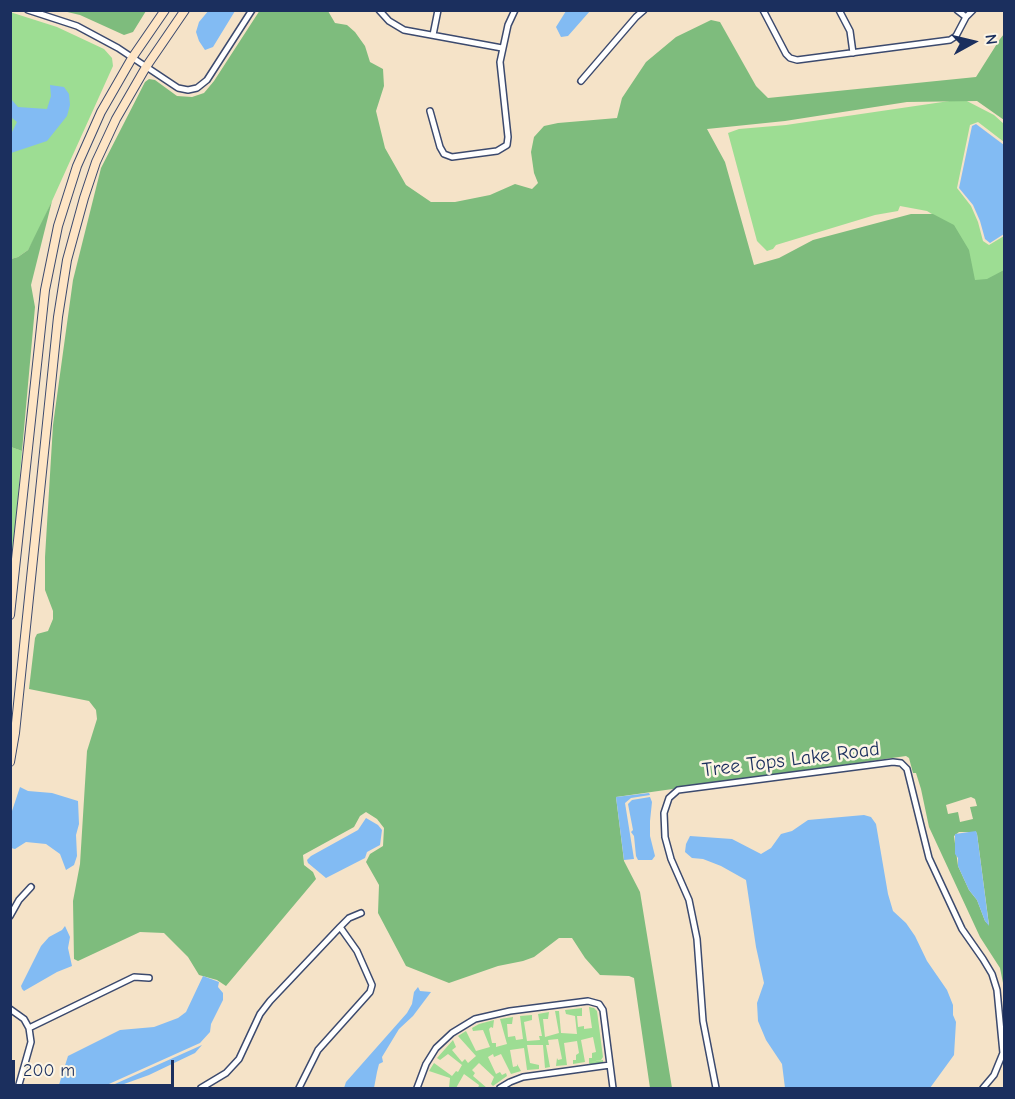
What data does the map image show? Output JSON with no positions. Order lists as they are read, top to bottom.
{
  "streets": {
    "street": ["Tree Tops Lake Road"]
  },
  "scale_bar": "200 m",
  "north": "right"
}
